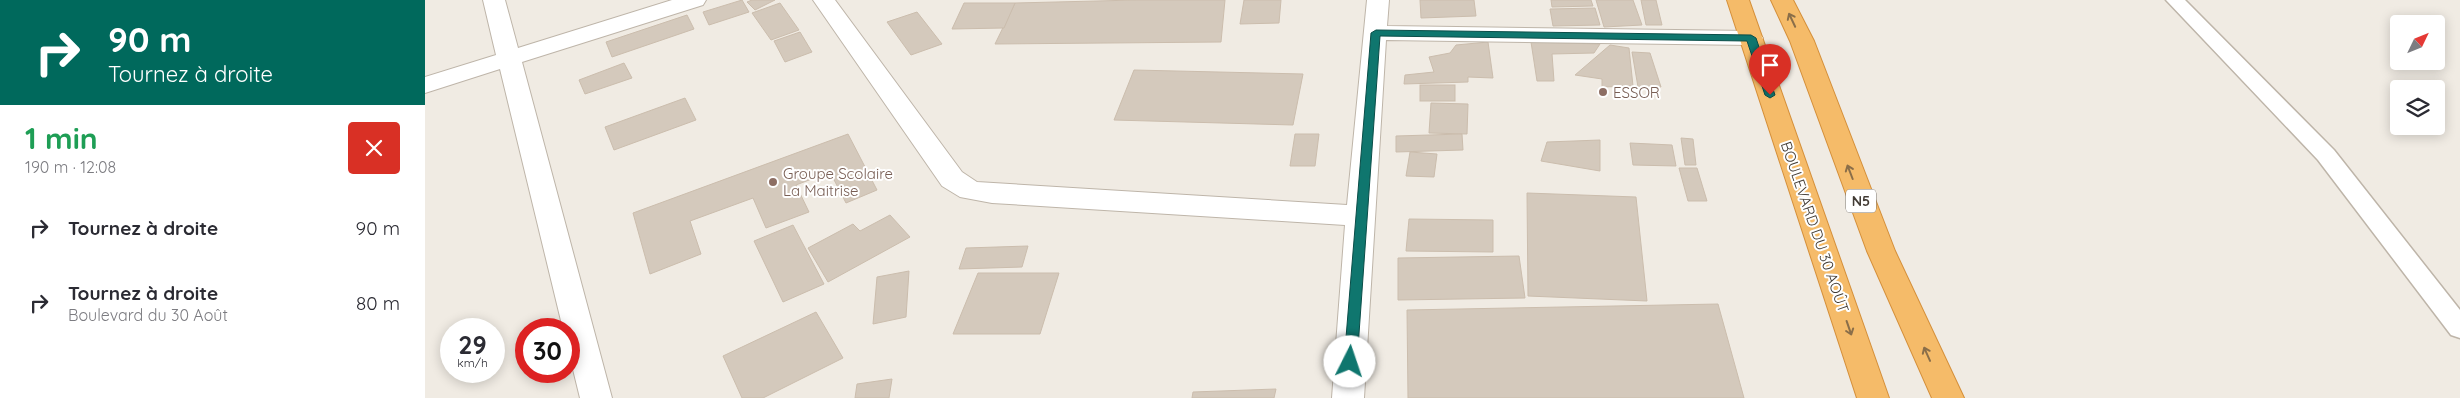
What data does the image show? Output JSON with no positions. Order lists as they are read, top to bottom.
{
  "streets": {
    "highway": ["N5", "BOULEVARD DU 30 AOÛT"]
  },
  "places": ["ESSOR", "Groupe Scolaire La Maitrise"],
  "north": "top right",
  "page": {
    "turn": ["90 m", "Tournez à droite"],
    "heading": ["1 min", "190 m · 12:08"],
    "list": [
      {
        "name": "Tournez à droite",
        "value": "90 m"
      },
      {
        "name": "Tournez à droite",
        "note": "Boulevard du 30 Août",
        "value": "80 m"
      }
    ],
    "speed": "29 km/h",
    "limit": "30"
  }
}
